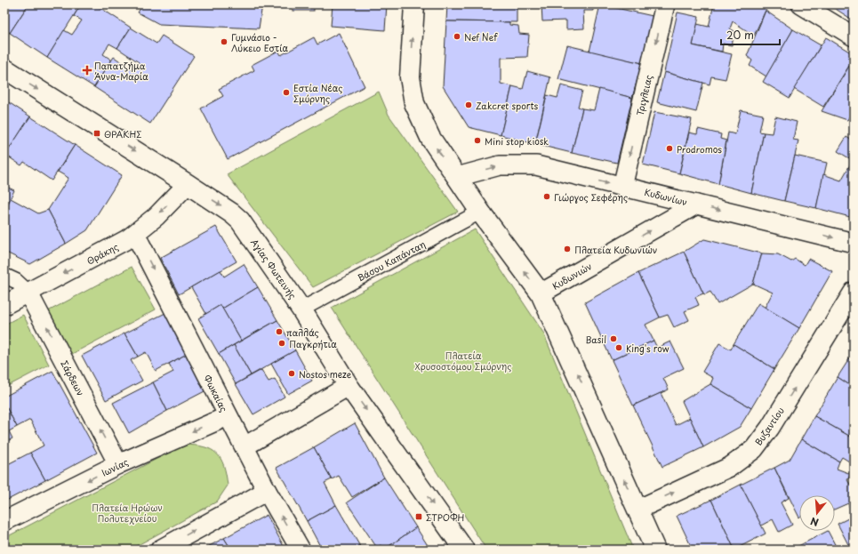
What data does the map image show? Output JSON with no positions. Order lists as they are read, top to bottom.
{
  "streets": {
    "street": [
      "Τριγλειας",
      "Κυδωνίων",
      "Θράκης",
      "Βάσου Καπάνταη",
      "Αγίας Φωτεινής",
      "Κυδωνιών",
      "Σάρδεων",
      "Φωκαίας",
      "Βυζαντίου",
      "Ιωνίας"
    ]
  },
  "crossings": [
    ["Τριγλειας", "Κυδωνίων"],
    ["Κυδωνίων", "Κυδωνιών"],
    ["Θράκης", "Αγίας Φωτεινής"],
    ["Θράκης", "Σάρδεων"],
    ["Θράκης", "Φωκαίας"],
    ["Βάσου Καπάνταη", "Αγίας Φωτεινής"],
    ["Σάρδεων", "Ιωνίας"],
    ["Φωκαίας", "Ιωνίας"]
  ],
  "one_way": [
    "Τριγλειας",
    "Κυδωνίων",
    "Θράκης",
    "Αγίας Φωτεινής",
    "Κυδωνιών",
    "Σάρδεων",
    "Βυζαντίου"
  ],
  "parks": ["Πλατεία Χρυσοστόμου Σμύρνης", "Πλατεία Ηρώων Πολυτεχνείου"],
  "places": {
    "other": [
      "Nef Nef",
      "Γυμνάσιο - Λύκειο Εστία",
      "Εστία Νέας Σμύρνης",
      "Zakcret sports",
      "Mini stop kiosk",
      "Prodromos",
      "Γιώργος Σεφέρης",
      "Πλατεία Κυδωνιών",
      "παλλάς",
      "Basil",
      "Παγκρήτια",
      "King's row",
      "Nostos meze"
    ],
    "health": ["Παπατζήμα Άννα-Μαρία"],
    "transit": ["ΘΡΑΚΗΣ", "ΣΤΡΟΦΗ"]
  },
  "scale_bar": "20 m",
  "north": "bottom"
}
